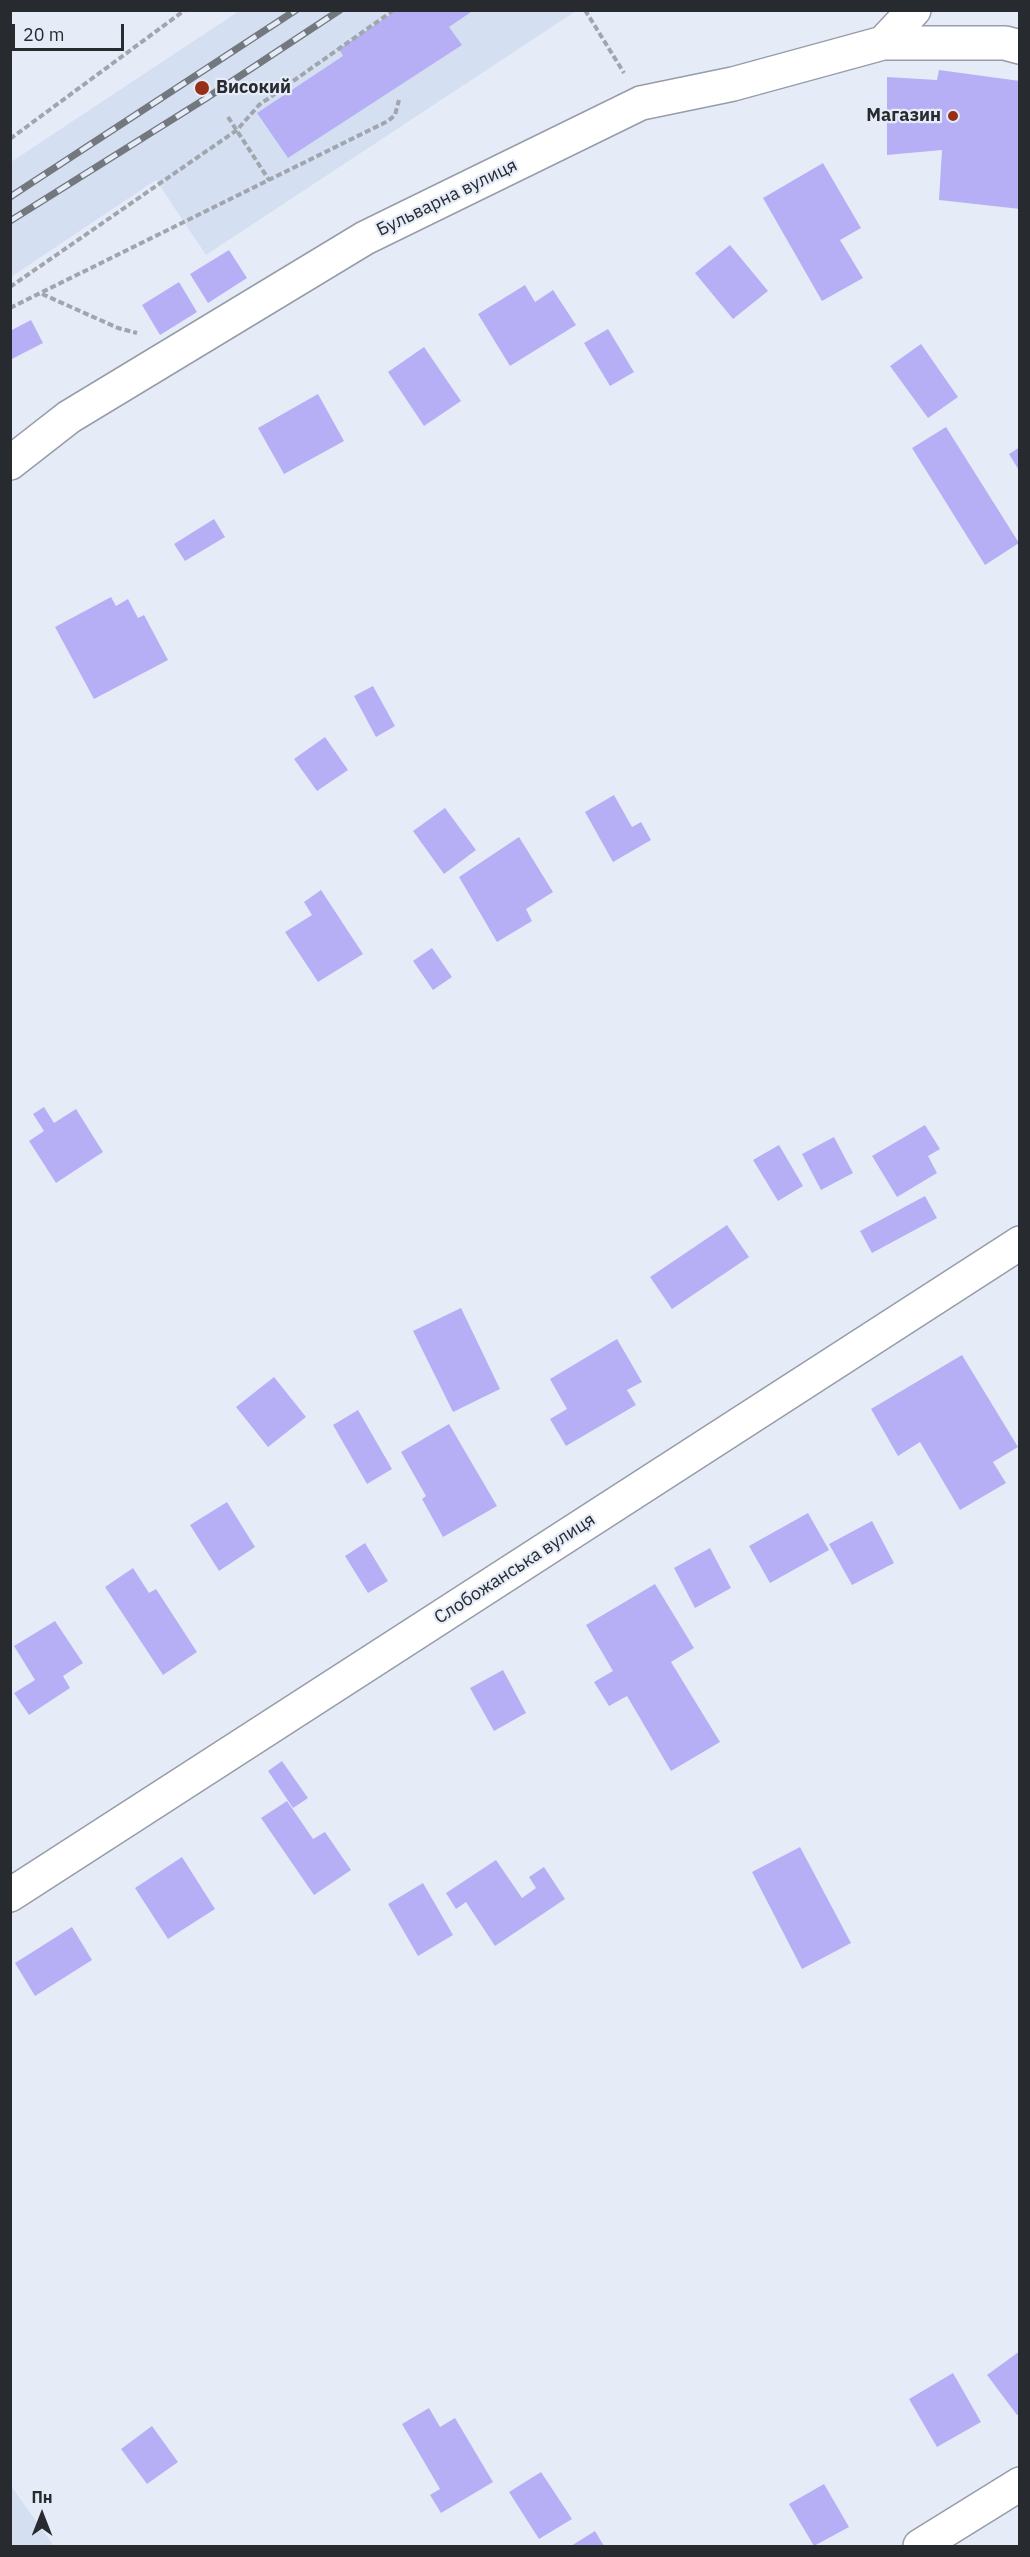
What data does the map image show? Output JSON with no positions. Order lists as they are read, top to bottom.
{
  "streets": {
    "street": ["Бульварна вулиця", "Слобожанська вулиця"]
  },
  "places": ["Високий", "Магазин"],
  "scale_bar": "20 m",
  "north": "top"
}
